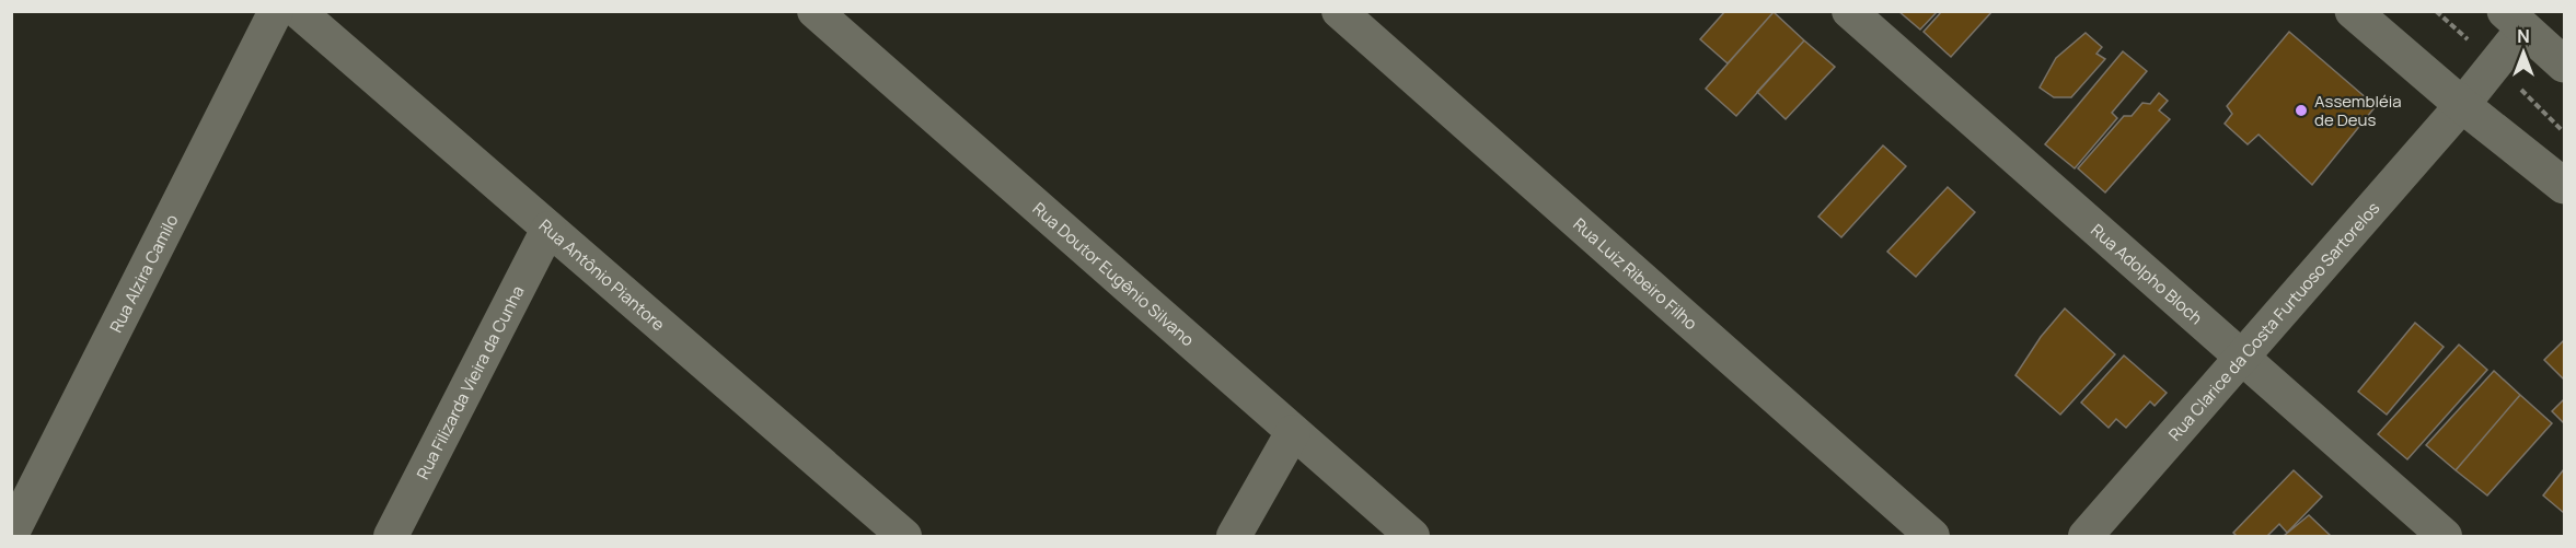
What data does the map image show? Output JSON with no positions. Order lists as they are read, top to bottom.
{
  "streets": {
    "street": [
      "Rua Alzira Camilo",
      "Rua Luiz Ribeiro Filho",
      "Rua Antônio Piantore",
      "Rua Doutor Eugênio Silvano",
      "Rua Adolpho Bloch",
      "Rua Clarice da Costa Furtuoso Sartorelos",
      "Rua Filizarda Vieira da Cunha"
    ]
  },
  "crossings": [
    ["Rua Antônio Piantore", "Rua Filizarda Vieira da Cunha"],
    ["Rua Adolpho Bloch", "Rua Clarice da Costa Furtuoso Sartorelos"]
  ],
  "places": ["Assembléia de Deus"],
  "north": "top"
}
